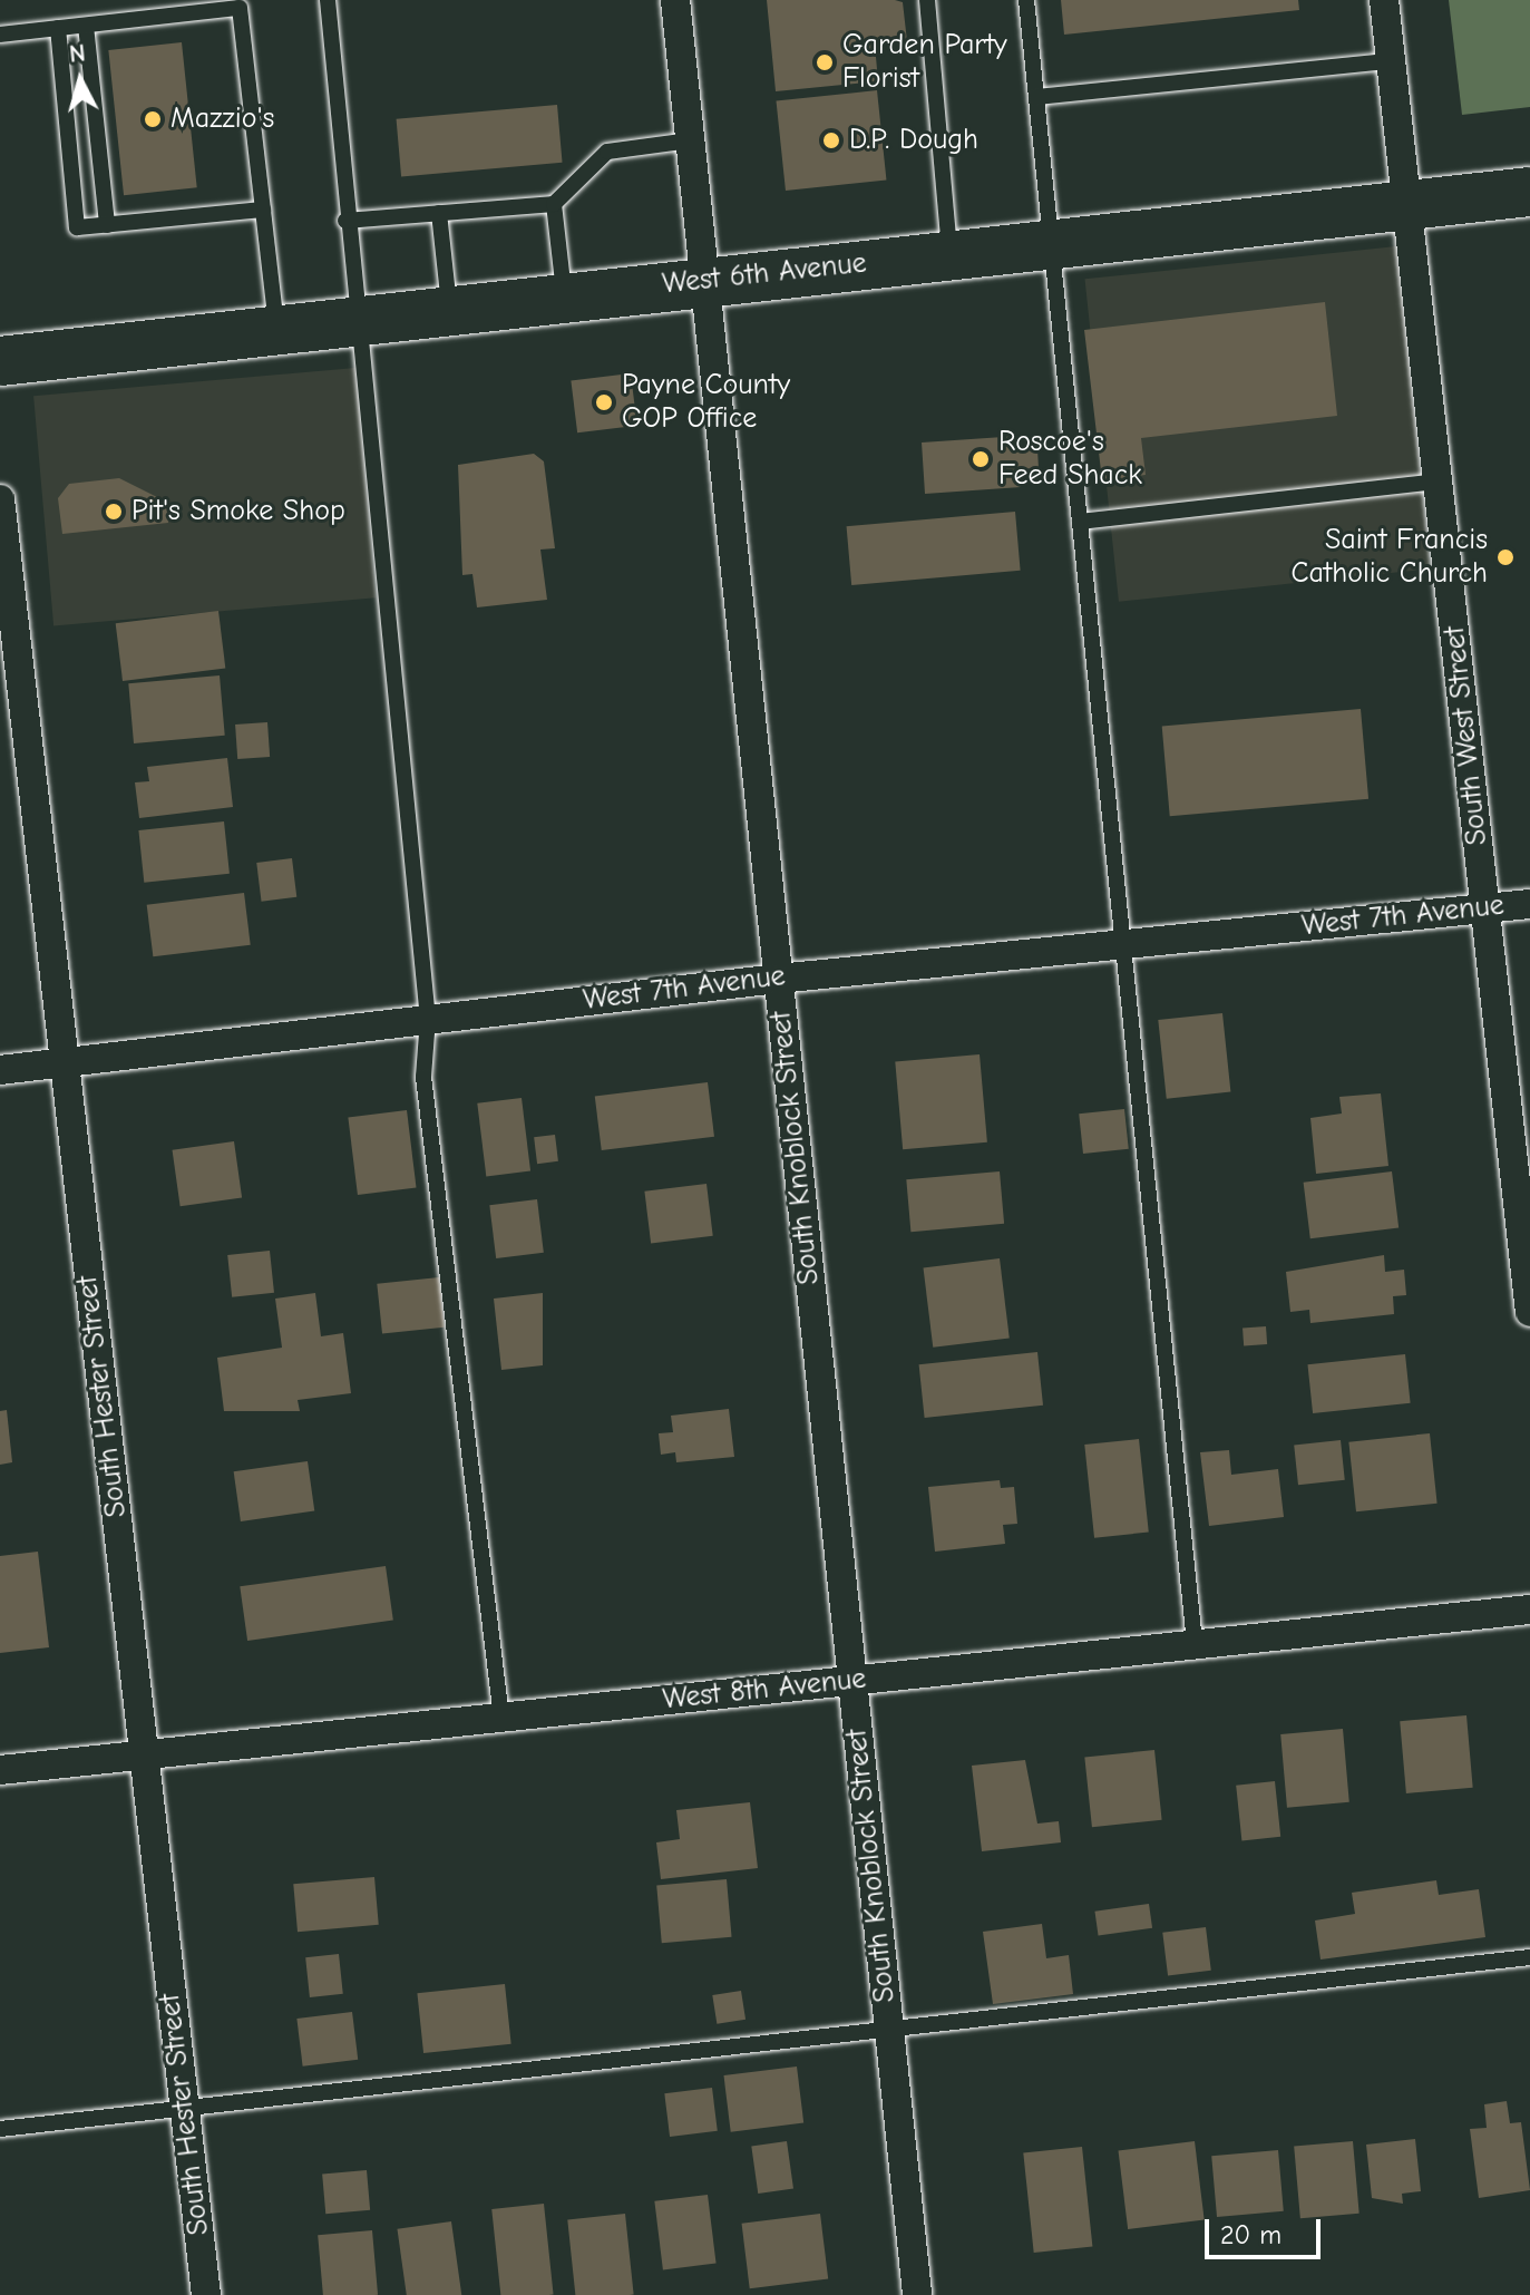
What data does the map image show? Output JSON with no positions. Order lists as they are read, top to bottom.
{
  "streets": {
    "highway": ["West 6th Avenue"],
    "street": [
      "South West Street",
      "West 7th Avenue",
      "South Knoblock Street",
      "South Hester Street",
      "West 8th Avenue"
    ]
  },
  "crossings": [
    ["West 6th Avenue", "South West Street"],
    ["West 6th Avenue", "South Knoblock Street"],
    ["South West Street", "West 7th Avenue"],
    ["West 7th Avenue", "South Knoblock Street"],
    ["West 7th Avenue", "South Hester Street"],
    ["South Knoblock Street", "West 8th Avenue"],
    ["South Hester Street", "West 8th Avenue"]
  ],
  "places": [
    "Garden Party Florist",
    "Mazzio's",
    "D.P. Dough",
    "Payne County GOP Office",
    "Roscoe's Feed Shack",
    "Pit's Smoke Shop",
    "Saint Francis Catholic Church"
  ],
  "scale_bar": "20 m",
  "north": "top"
}
